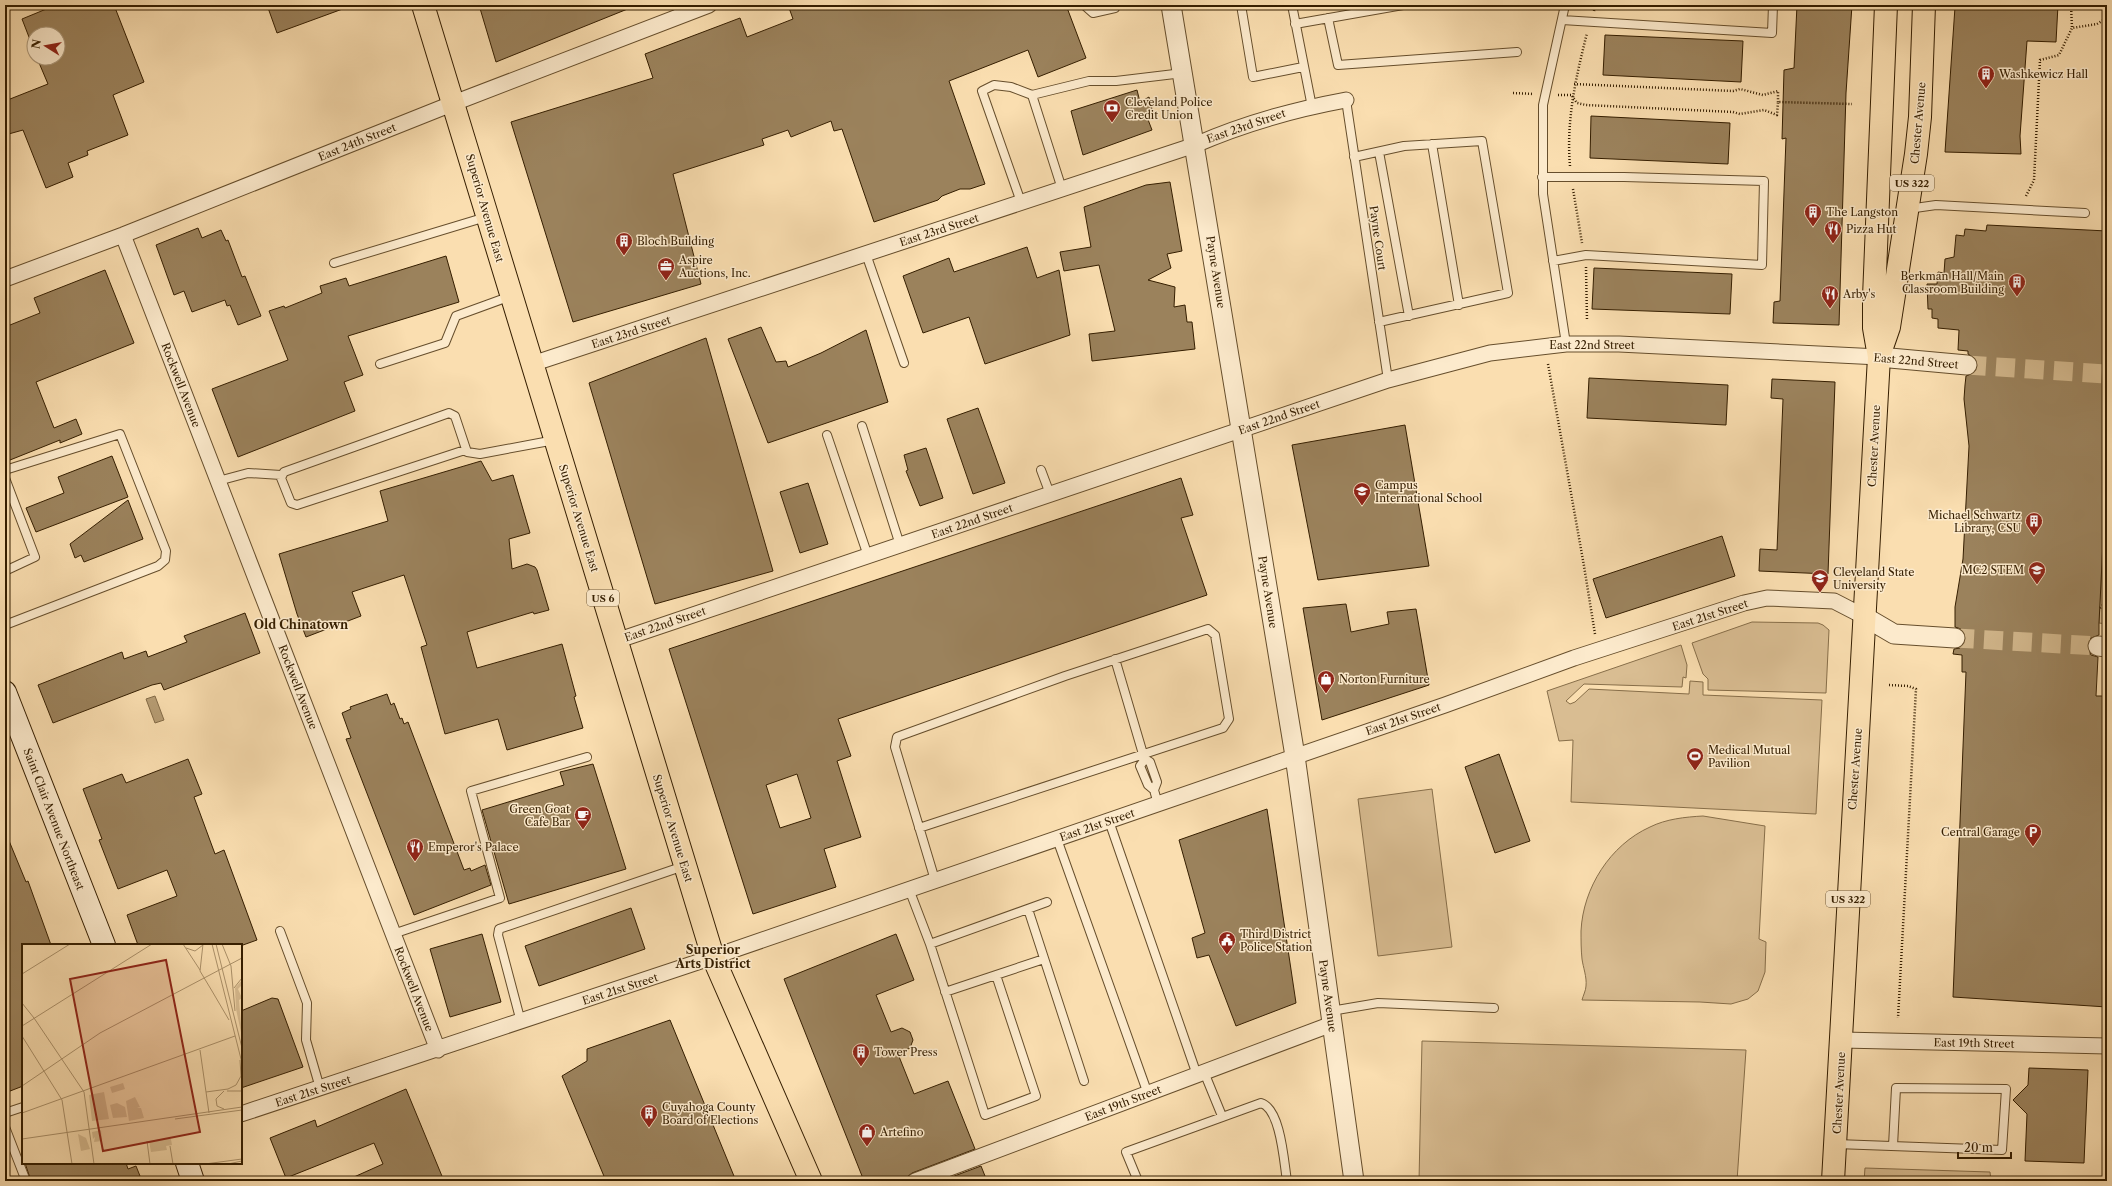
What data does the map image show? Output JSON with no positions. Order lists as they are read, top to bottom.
{
  "streets": {
    "main road": [
      "Chester Avenue",
      "US 322",
      "Superior Avenue East",
      "US 6",
      "Saint Clair Avenue Northeast"
    ],
    "street": [
      "East 23rd Street",
      "East 24th Street",
      "Payne Avenue",
      "East 22nd Street",
      "Rockwell Avenue",
      "East 21st Street",
      "East 19th Street"
    ],
    "lane": ["Payne Court"]
  },
  "crossings": [
    ["Chester Avenue", "East 22nd Street"],
    ["Chester Avenue", "East 21st Street"],
    ["Chester Avenue", "East 19th Street"],
    ["East 23rd Street", "Superior Avenue East"],
    ["East 23rd Street", "Payne Court"],
    ["East 23rd Street", "Payne Avenue"],
    ["East 24th Street", "Superior Avenue East"],
    ["East 24th Street", "Rockwell Avenue"],
    ["Superior Avenue East", "East 22nd Street"],
    ["Superior Avenue East", "East 21st Street"],
    ["Payne Court", "East 22nd Street"],
    ["Payne Avenue", "East 22nd Street"],
    ["Payne Avenue", "East 21st Street"],
    ["Payne Avenue", "East 19th Street"],
    ["Rockwell Avenue", "East 21st Street"]
  ],
  "districts": ["Old Chinatown", "Superior Arts District"],
  "places": {
    "building": [
      "Washkewicz Hall",
      "The Langston",
      "Bloch Building",
      "Berkman Hall/Main Classroom Building",
      "Michael Schwartz Library, CSU",
      "Tower Press",
      "Cuyahoga County Board of Elections"
    ],
    "bank": ["Cleveland Police Credit Union"],
    "restaurant": ["Pizza Hut", "Arby's", "Emperor's Palace"],
    "office": ["Aspire Auctions, Inc."],
    "school or university": ["Campus International School", "MC2 STEM", "Cleveland State University"],
    "shop": ["Norton Furniture", "Artefino"],
    "sports": ["Medical Mutual Pavilion"],
    "cafe": ["Green Goat Cafe Bar"],
    "parking": ["Central Garage"],
    "public building": ["Third District Police Station"]
  },
  "scale_bar": "20 m",
  "north": "left"
}
